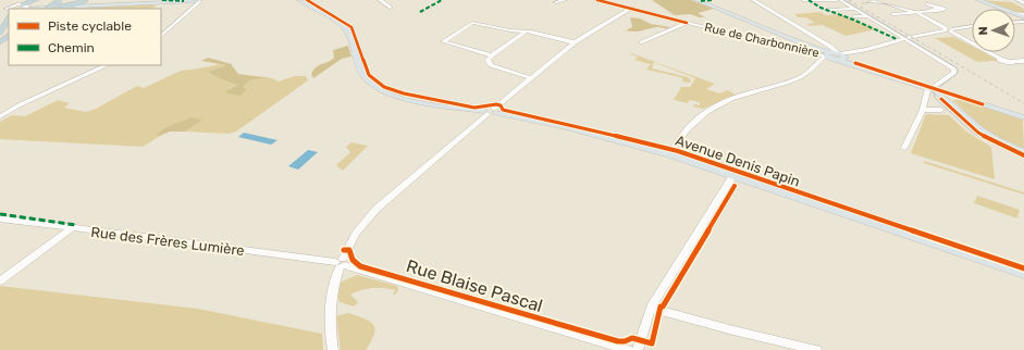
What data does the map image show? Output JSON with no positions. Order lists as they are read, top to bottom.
{
  "streets": {
    "main road": ["Avenue Denis Papin"],
    "street": ["Rue de Charbonnière", "Rue des Frères Lumière", "Rue Blaise Pascal"]
  },
  "crossings": [
    ["Rue des Frères Lumière", "Rue Blaise Pascal"]
  ],
  "legend": ["Piste cyclable", "Chemin"],
  "north": "left"
}
